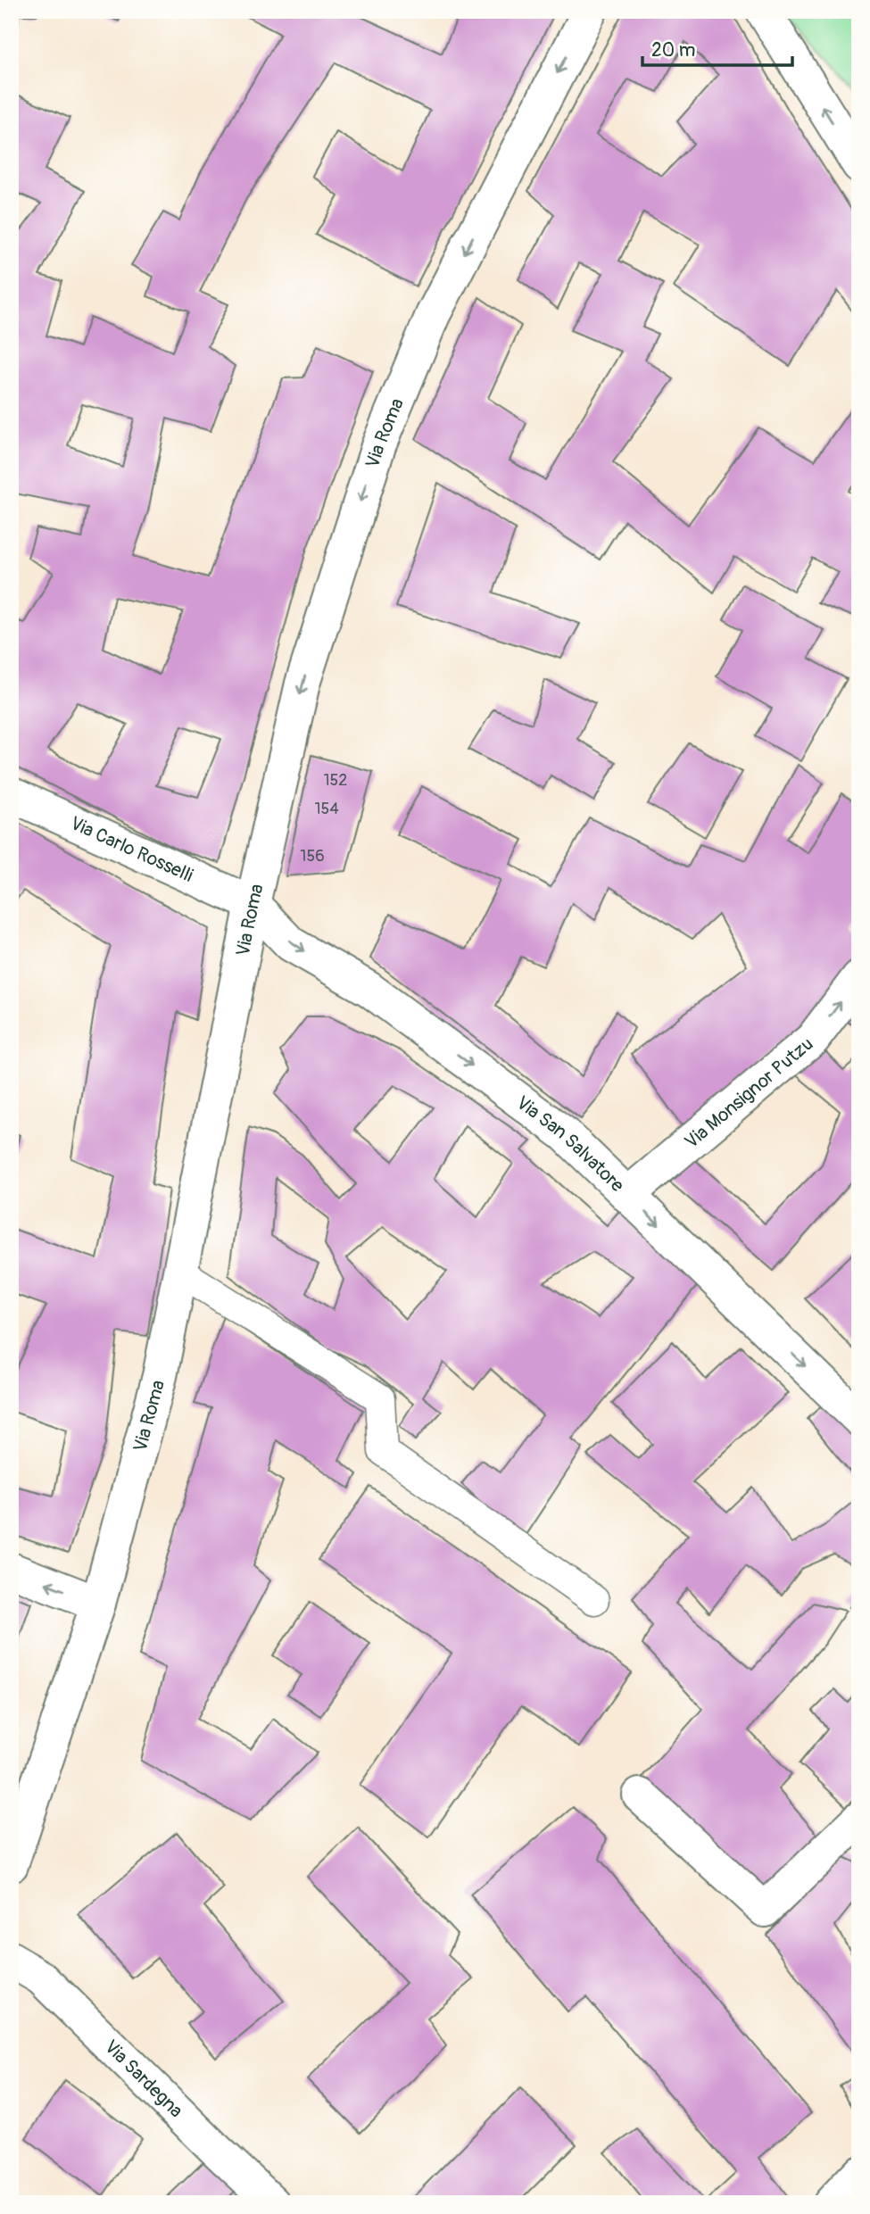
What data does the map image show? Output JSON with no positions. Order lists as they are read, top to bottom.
{
  "streets": {
    "street": [
      "Via Roma",
      "Via Carlo Rosselli",
      "Via Monsignor Putzu",
      "Via San Salvatore",
      "Via Sardegna"
    ]
  },
  "crossings": [
    ["Via Roma", "Via Carlo Rosselli"],
    ["Via Roma", "Via San Salvatore"],
    ["Via Carlo Rosselli", "Via San Salvatore"],
    ["Via Monsignor Putzu", "Via San Salvatore"]
  ],
  "one_way": ["Via Roma", "Via Monsignor Putzu", "Via San Salvatore"],
  "house_numbers": ["152", "154", "156"],
  "scale_bar": "20 m"
}
